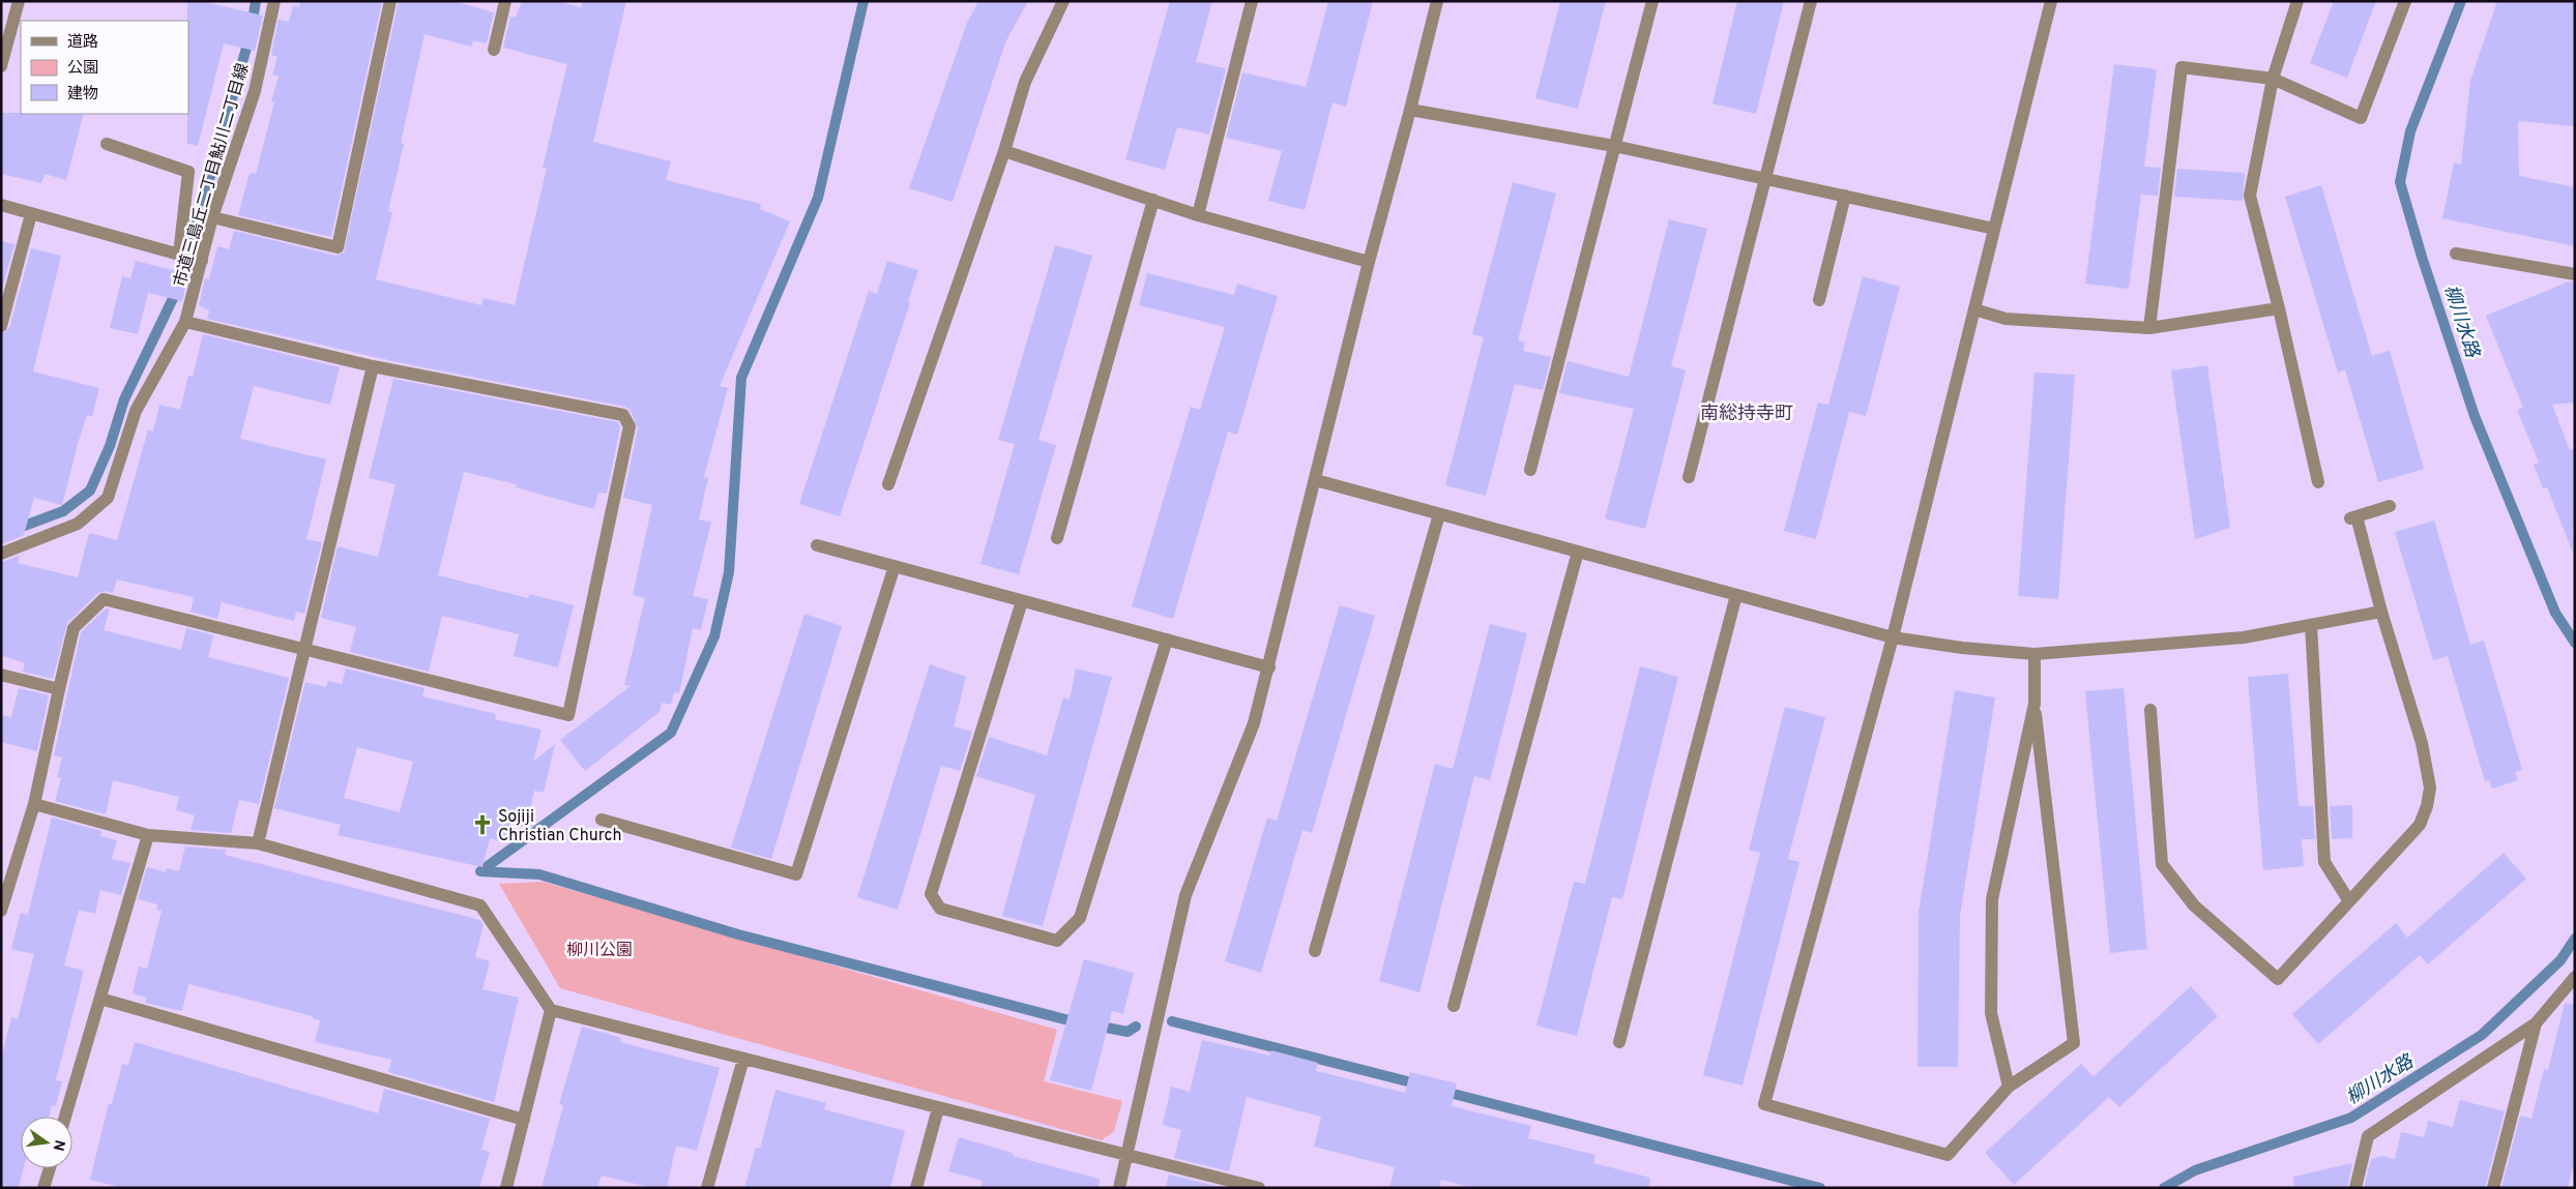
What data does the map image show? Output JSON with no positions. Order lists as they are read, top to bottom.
{
  "streets": {
    "street": ["市道三島丘二丁目鮎川二丁目線"]
  },
  "districts": ["南総持寺町"],
  "water": ["柳川水路"],
  "parks": ["柳川公園"],
  "places": {
    "church": ["Sojiji Christian Church"]
  },
  "legend": ["道路", "公園", "建物"],
  "north": "right"
}
